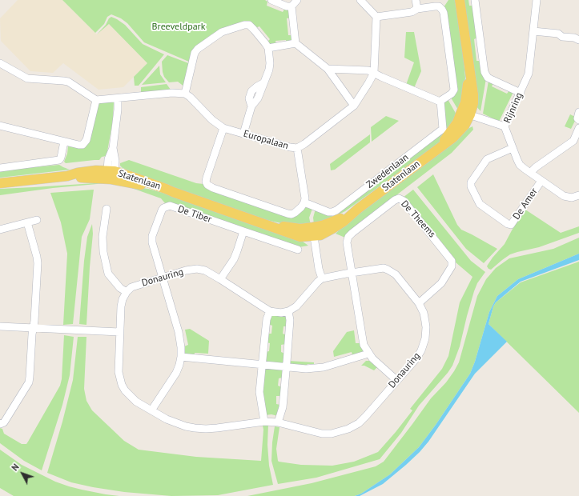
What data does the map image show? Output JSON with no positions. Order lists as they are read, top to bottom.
{
  "streets": {
    "main road": ["Statenlaan"],
    "street": [
      "Rijnring",
      "Europalaan",
      "Zwedenlaan",
      "De Amer",
      "De Tiber",
      "De Theems",
      "Donauring"
    ]
  },
  "crossings": [
    ["Rijnring", "De Amer"],
    ["De Tiber", "Donauring"],
    ["De Theems", "Donauring"]
  ],
  "parks": ["Breeveldpark"],
  "north": "top left"
}
